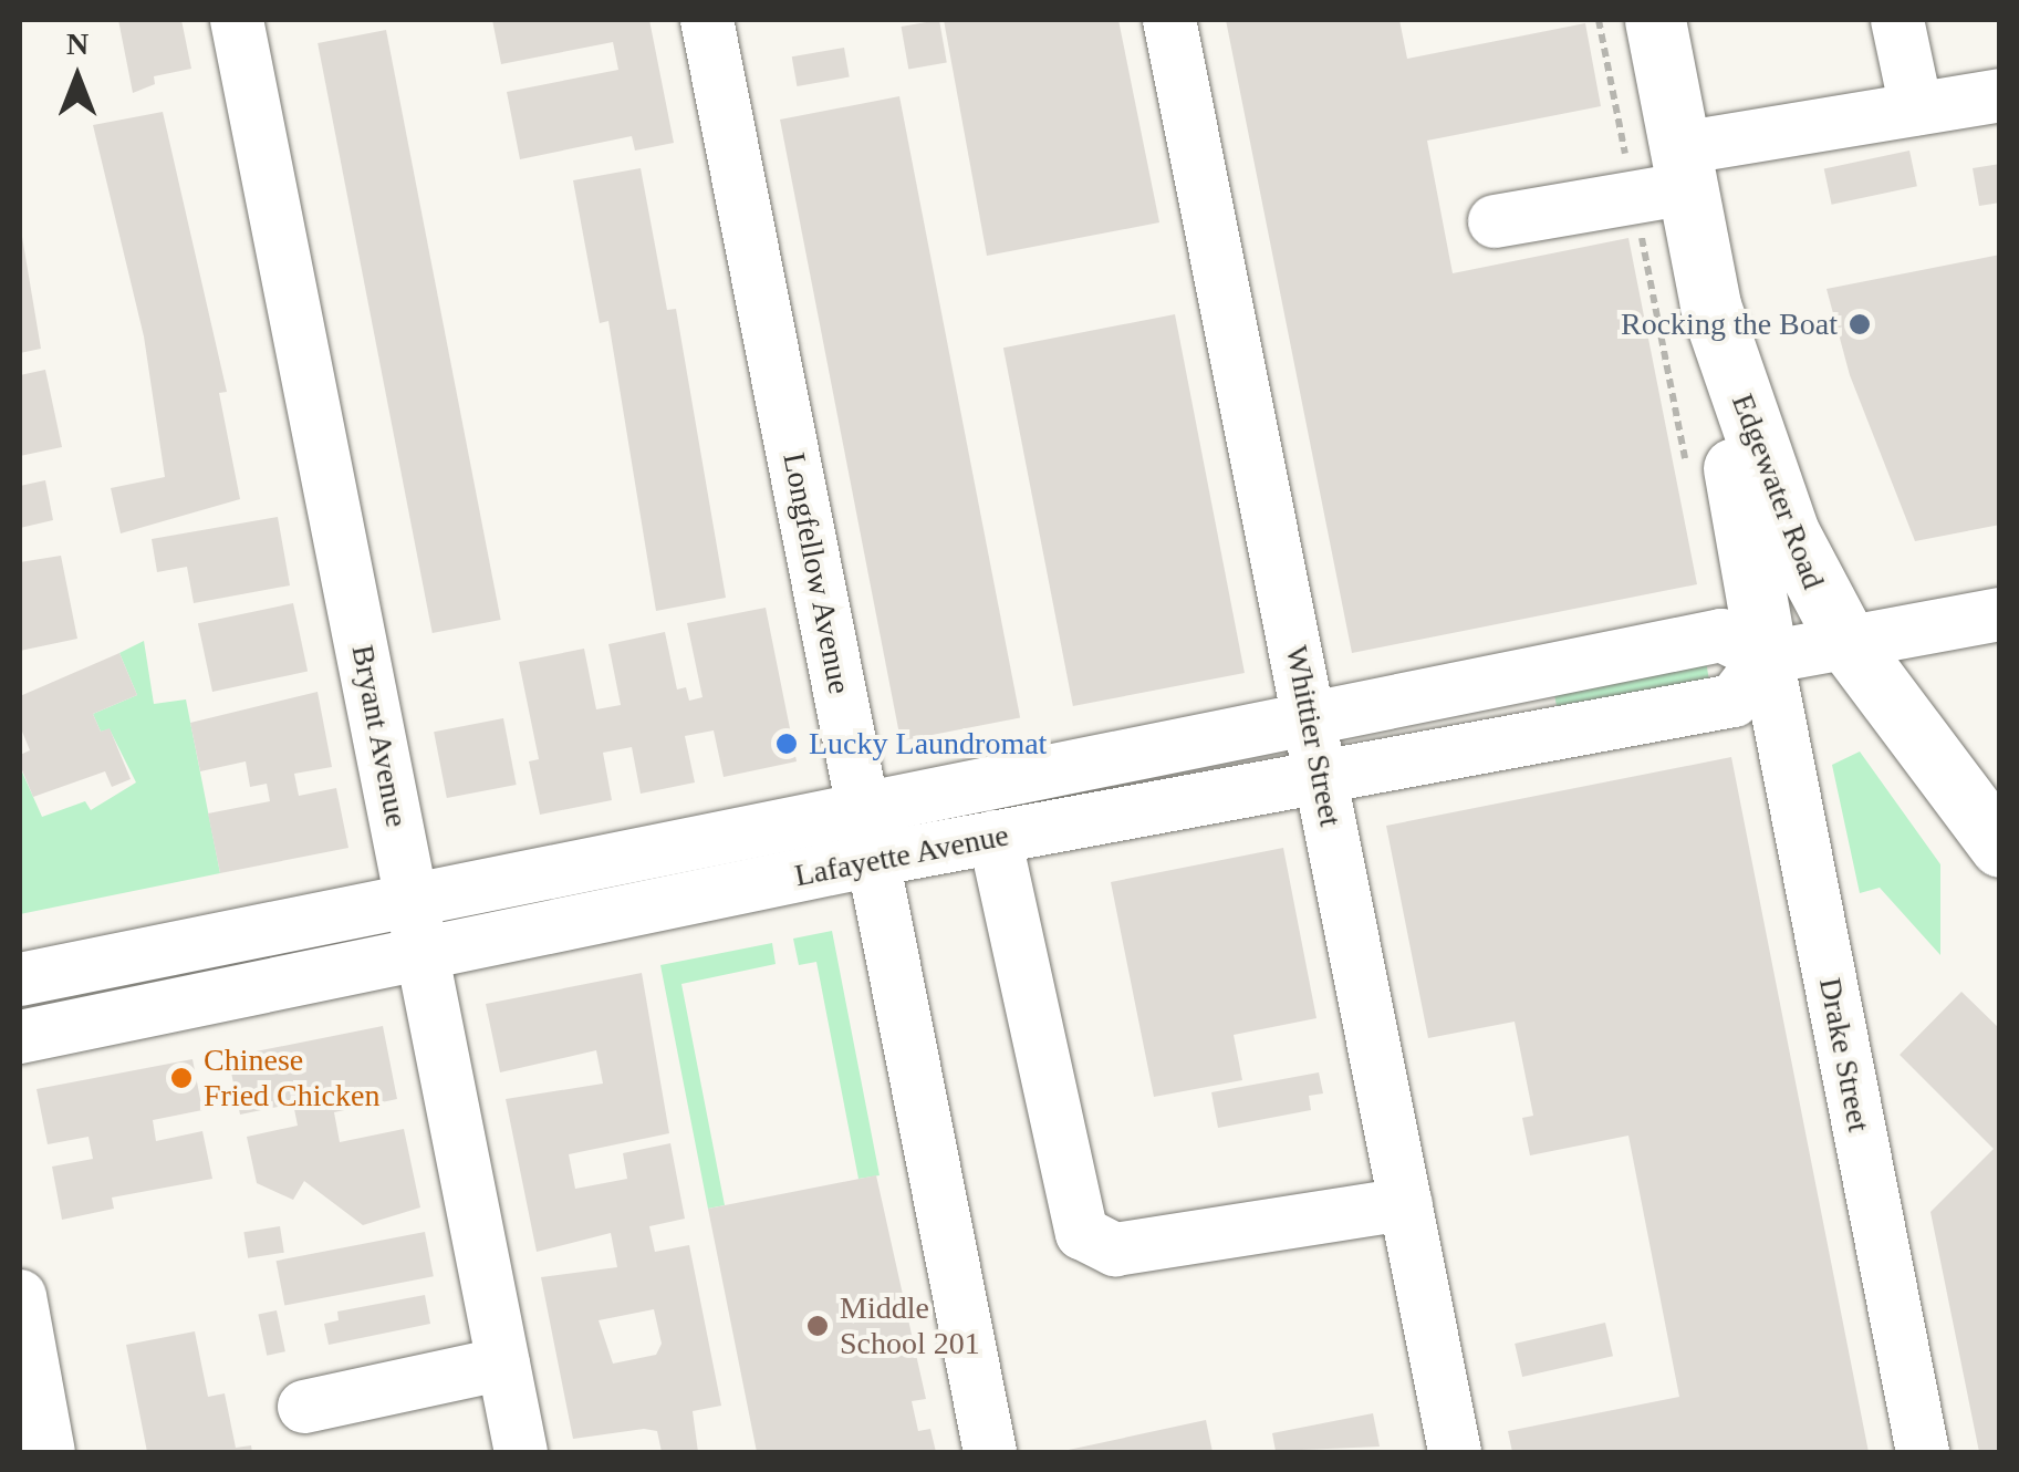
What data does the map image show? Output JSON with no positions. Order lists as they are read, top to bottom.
{
  "streets": {
    "main road": ["Edgewater Road"],
    "street": [
      "Longfellow Avenue",
      "Bryant Avenue",
      "Whittier Street",
      "Lafayette Avenue",
      "Drake Street"
    ]
  },
  "crossings": [
    ["Longfellow Avenue", "Lafayette Avenue"],
    ["Bryant Avenue", "Lafayette Avenue"],
    ["Whittier Street", "Lafayette Avenue"],
    ["Lafayette Avenue", "Drake Street"]
  ],
  "places": [
    "Rocking the Boat",
    "Lucky Laundromat",
    "Chinese Fried Chicken",
    "Middle School 201"
  ],
  "north": "top"
}
